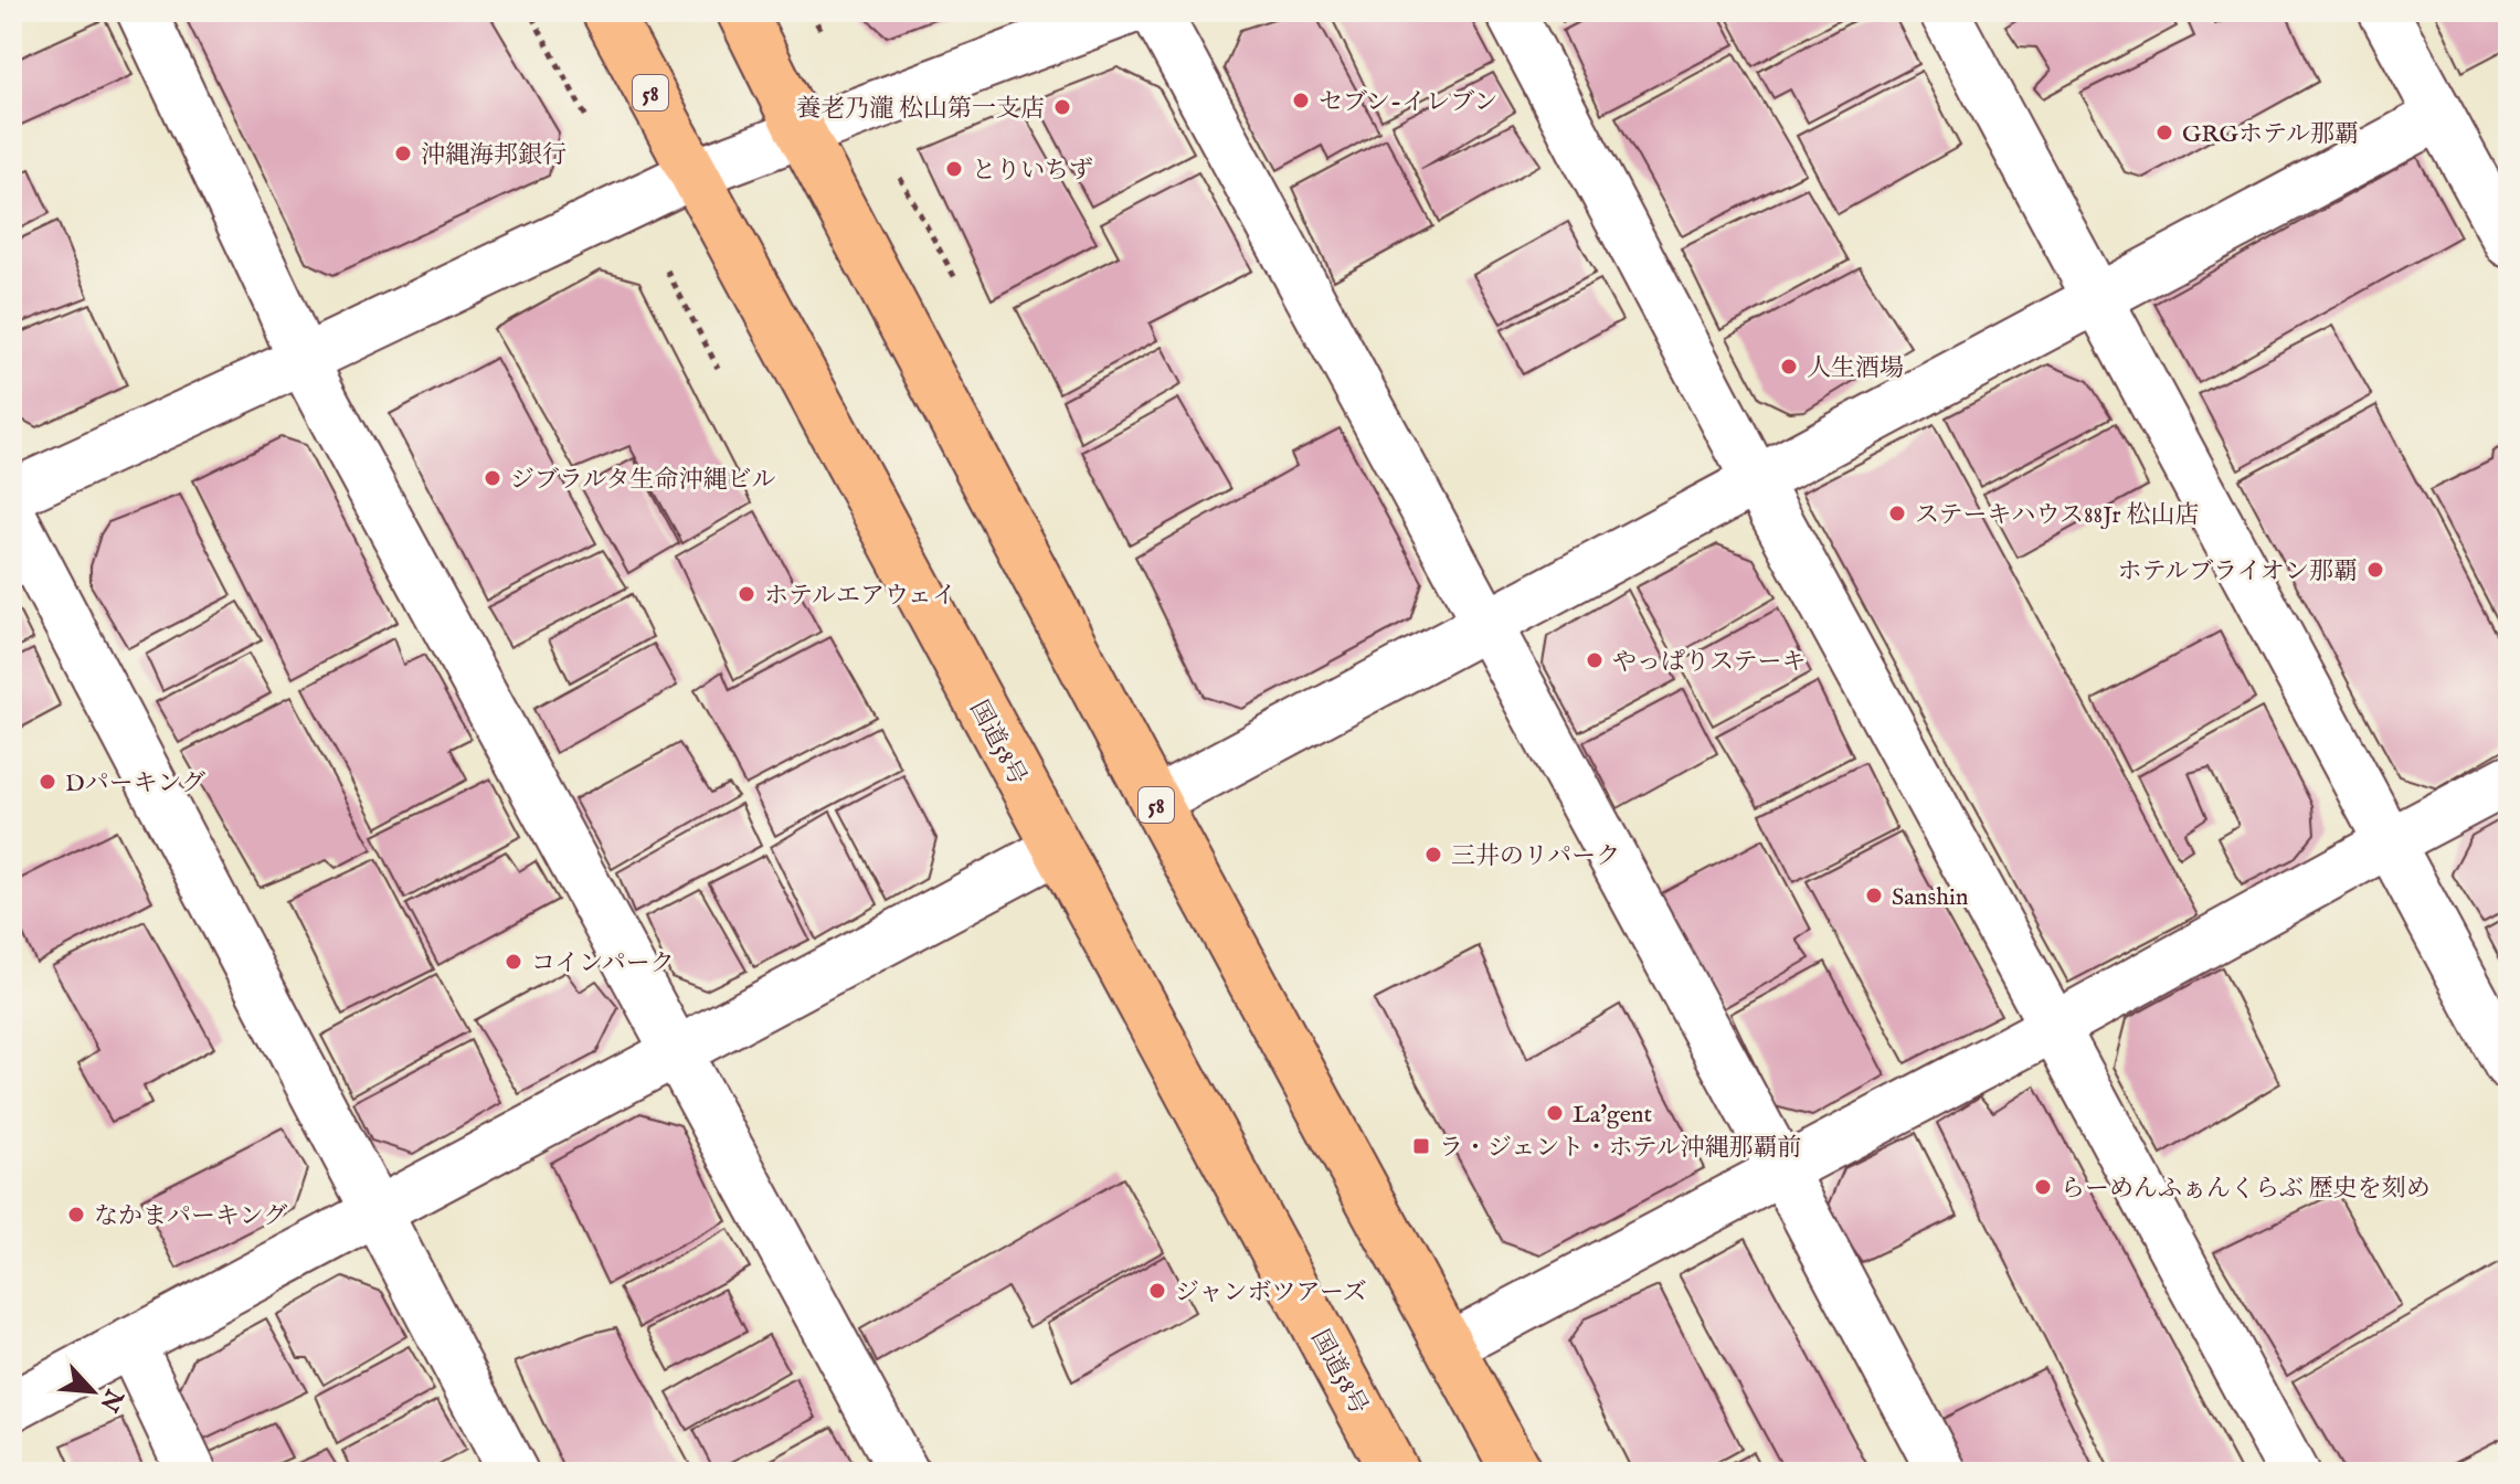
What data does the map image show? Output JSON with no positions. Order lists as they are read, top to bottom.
{
  "streets": {
    "highway": ["58", "国道58号"]
  },
  "places": {
    "other": [
      "セブン-イレブン",
      "養老乃瀧 松山第一支店",
      "GRGホテル那覇",
      "沖縄海邦銀行",
      "とりいちず",
      "人生酒場",
      "ジブラルタ生命沖縄ビル",
      "ステーキハウス88Jr 松山店",
      "ホテルブライオン那覇",
      "ホテルエアウェイ",
      "やっぱりステーキ",
      "Dパーキング",
      "三井のリパーク",
      "Sanshin",
      "コインパーク",
      "La'gent",
      "らーめんふぁんくらぶ 歴史を刻め",
      "なかまパーキング",
      "ジャンボツアーズ"
    ],
    "transit": ["ラ・ジェント・ホテル沖縄那覇前"]
  },
  "north": "bottom right"
}
